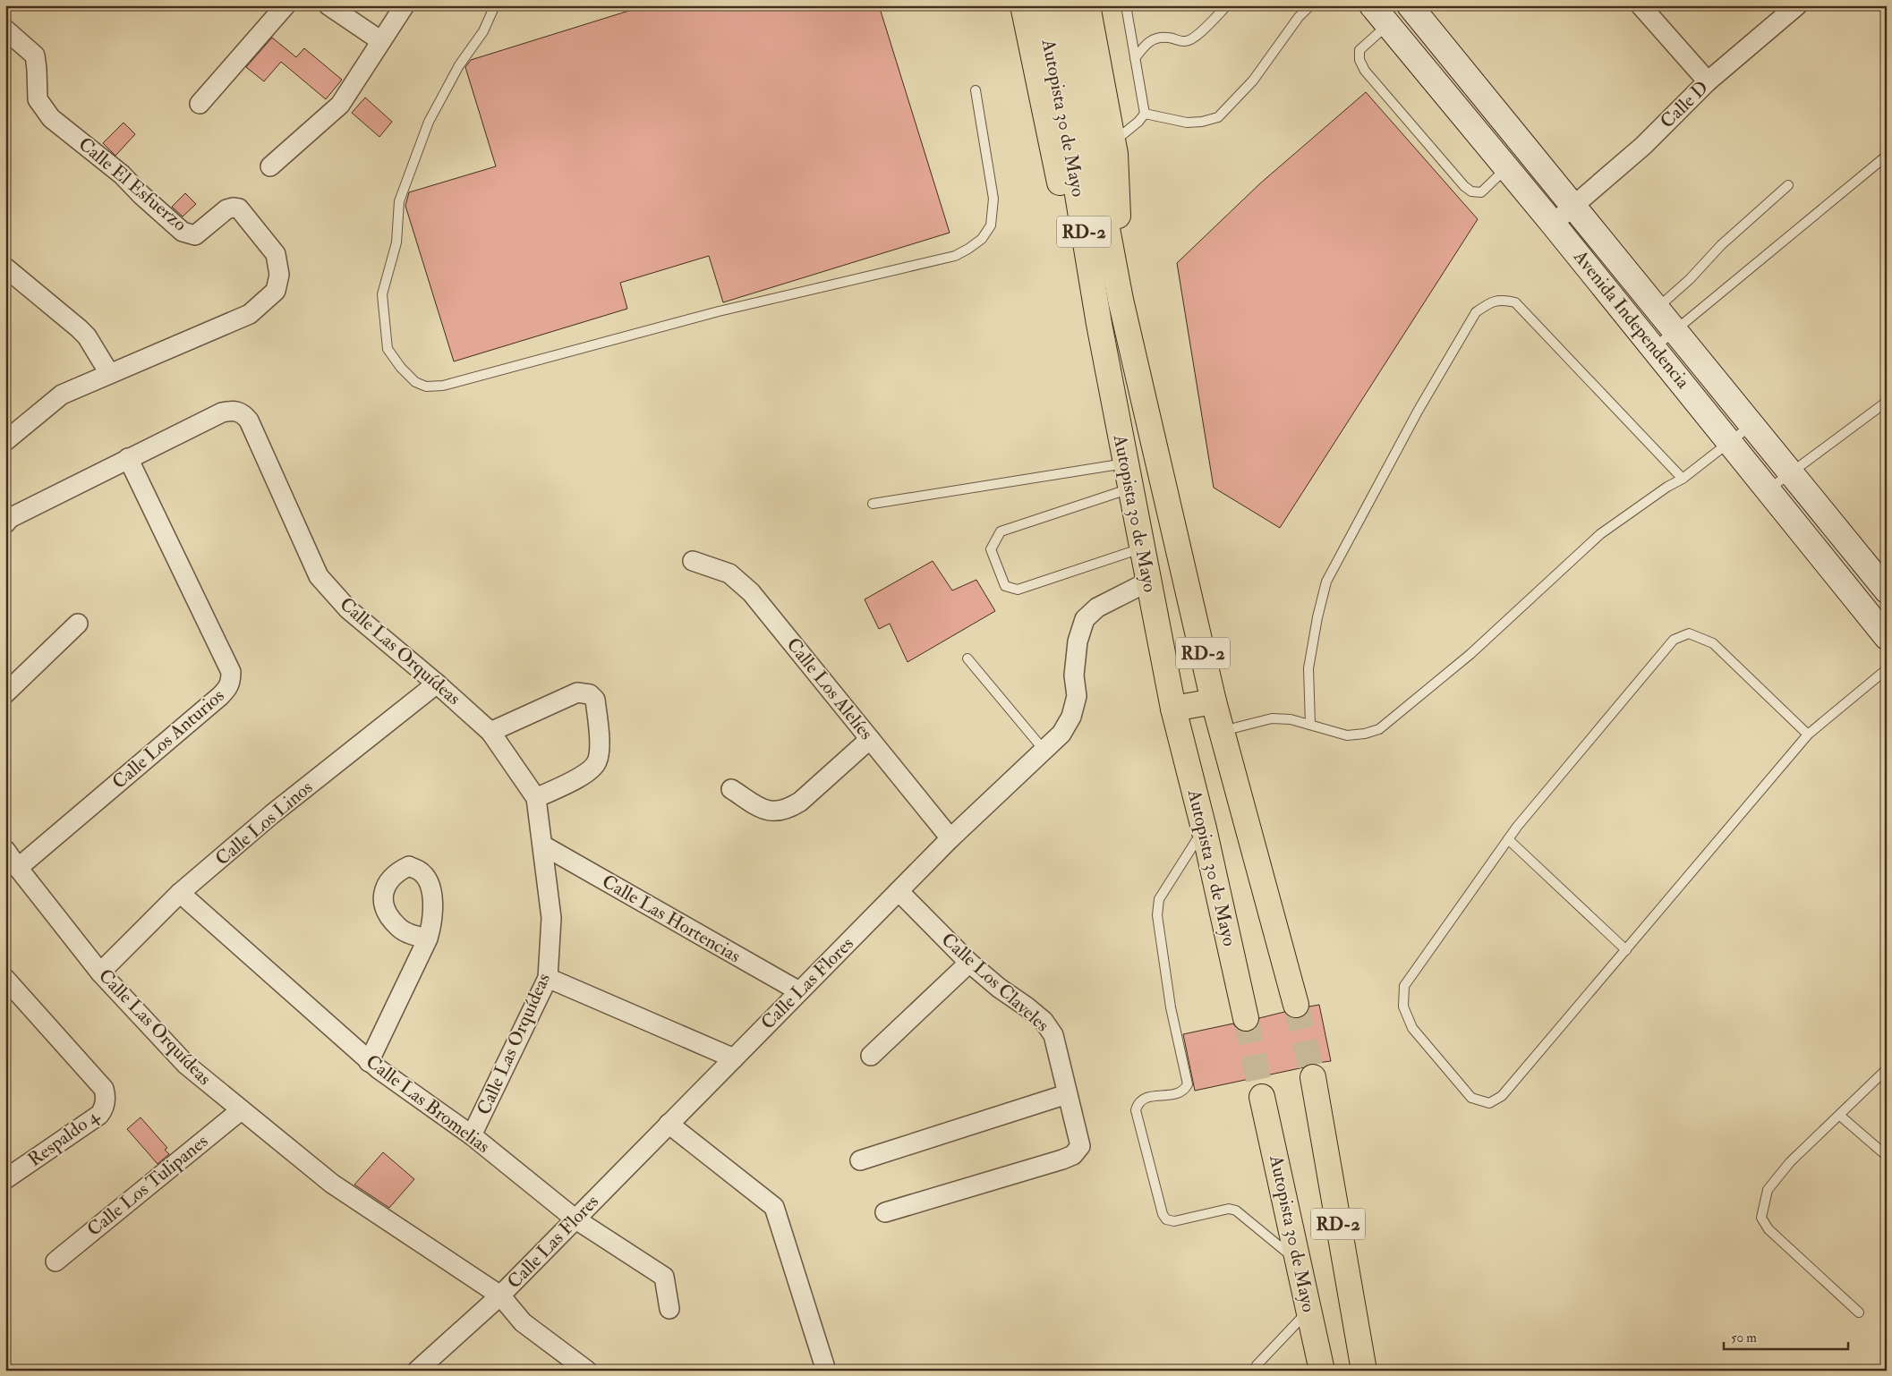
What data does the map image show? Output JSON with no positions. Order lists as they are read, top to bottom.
{
  "streets": {
    "highway": ["Autopista 30 de Mayo", "RD-2"],
    "street": [
      "Calle D",
      "Calle El Esfuerzo",
      "Avenida Independencia",
      "Calle Las Orquídeas",
      "Calle Los Alelíes",
      "Calle Los Anturios",
      "Calle Los Linos",
      "Calle Las Hortencias",
      "Calle Los Claveles",
      "Calle Las Flores",
      "Calle Las Bromelias",
      "Respaldo 4",
      "Calle Los Tulipanes"
    ]
  },
  "crossings": [
    ["Calle D", "Avenida Independencia"],
    ["Autopista 30 de Mayo", "Calle Las Flores"],
    ["Calle Las Orquídeas", "Calle Los Anturios"],
    ["Calle Las Orquídeas", "Calle Los Linos"],
    ["Calle Las Orquídeas", "Calle Las Hortencias"],
    ["Calle Las Orquídeas", "Calle Las Flores"],
    ["Calle Las Orquídeas", "Calle Las Bromelias"],
    ["Calle Las Orquídeas", "Calle Los Tulipanes"],
    ["Calle Los Alelíes", "Calle Las Flores"],
    ["Calle Los Linos", "Calle Las Bromelias"],
    ["Calle Las Hortencias", "Calle Las Flores"],
    ["Calle Los Claveles", "Calle Las Flores"],
    ["Calle Las Flores", "Calle Las Bromelias"]
  ],
  "scale_bar": "50 m"
}
